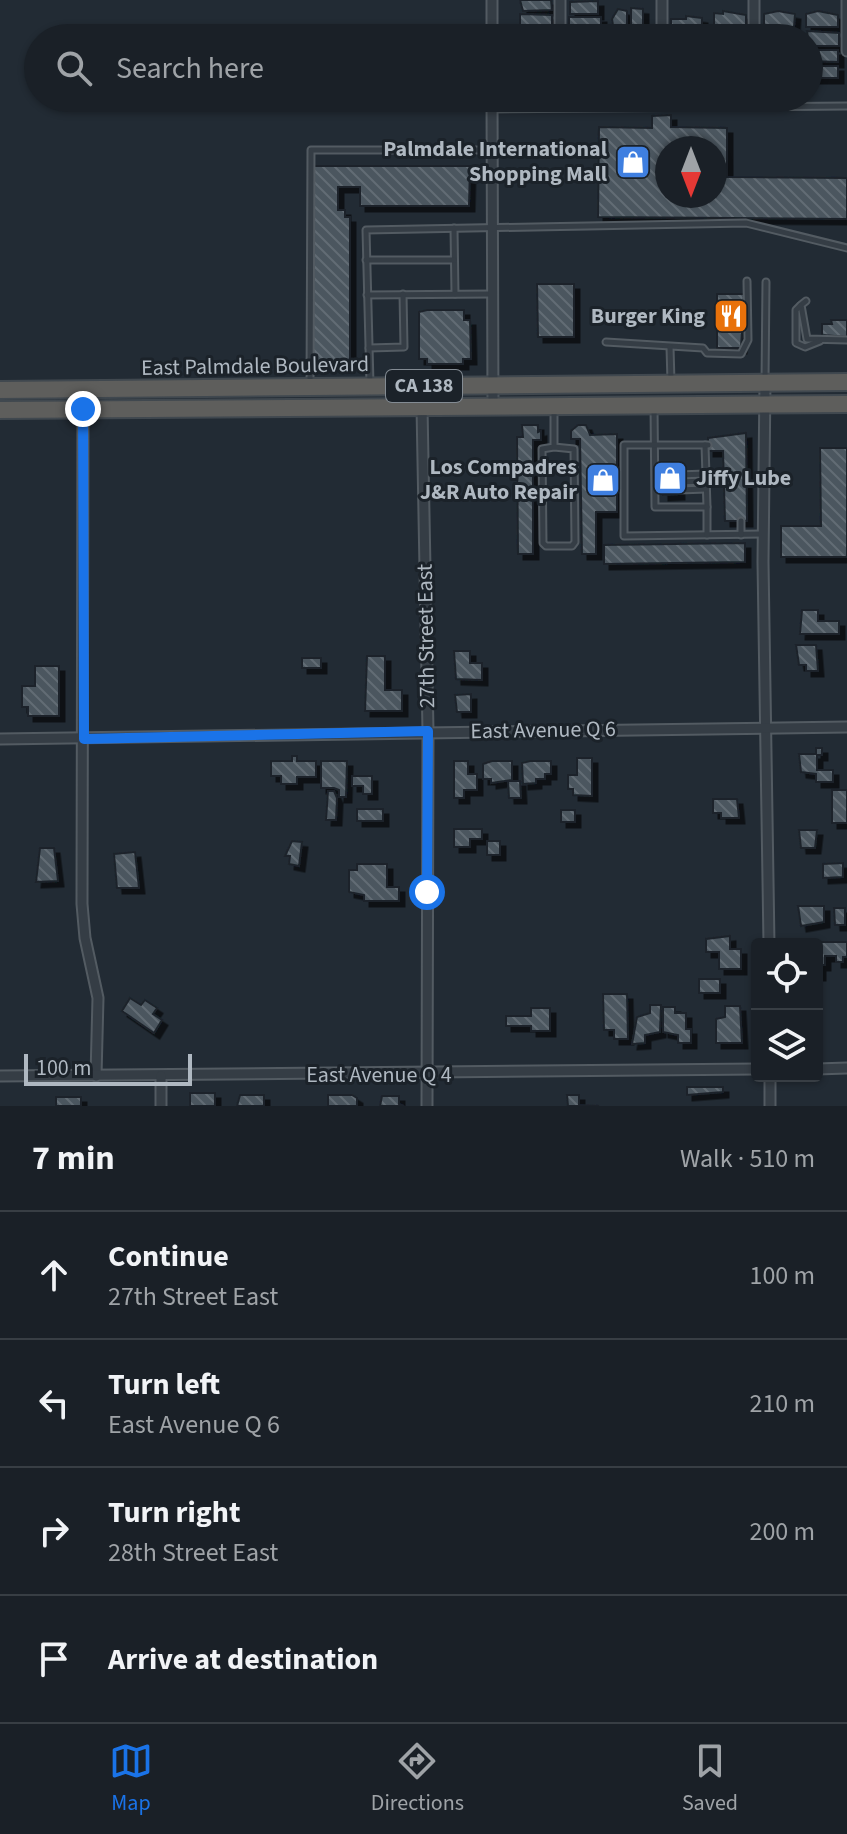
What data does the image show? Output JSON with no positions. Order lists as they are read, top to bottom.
{
  "streets": {
    "highway": ["East Palmdale Boulevard", "CA 138"],
    "street": ["27th Street East", "East Avenue Q 6", "East Avenue Q 4"]
  },
  "crossings": [
    ["East Palmdale Boulevard", "27th Street East"],
    ["27th Street East", "East Avenue Q 6"],
    ["27th Street East", "East Avenue Q 4"]
  ],
  "places": {
    "shop": ["Palmdale International Shopping Mall", "Jiffy Lube", "Los Compadres J&R Auto Repair"],
    "restaurant": ["Burger King"]
  },
  "scale_bar": "100 m",
  "north": "bottom",
  "page": {
    "search": "Search here",
    "scale": "100 m",
    "heading": ["7 min", "Walk · 510 m"],
    "list": [
      ["Continue", "27th Street East", "100 m"],
      ["Turn left", "East Avenue Q 6", "210 m"],
      ["Turn right", "28th Street East", "200 m"],
      "Arrive at destination"
    ],
    "nav": ["Map", "Directions", "Saved"]
  }
}
